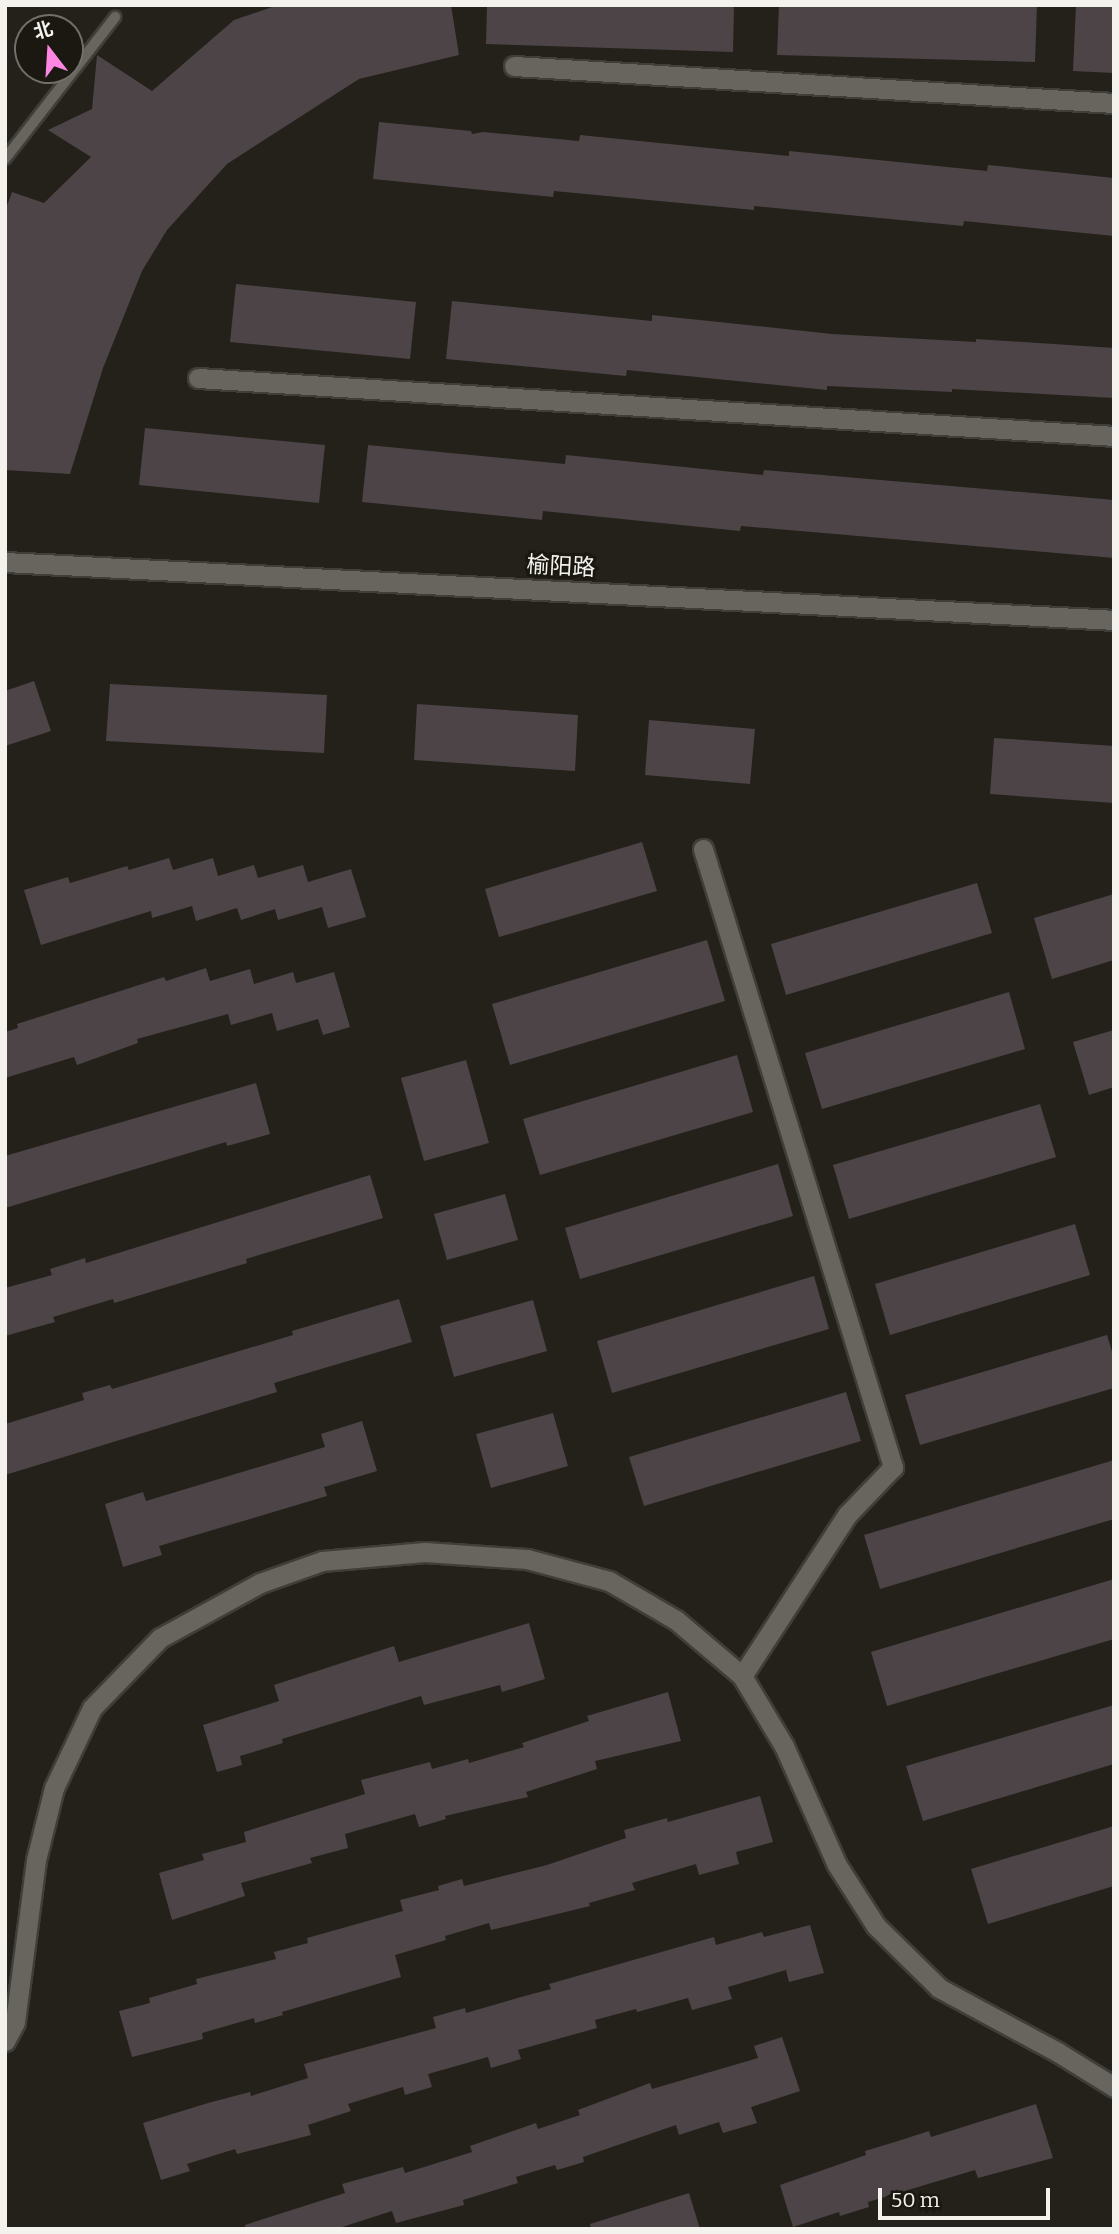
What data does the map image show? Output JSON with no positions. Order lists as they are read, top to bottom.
{
  "streets": {
    "street": ["榆阳路"]
  },
  "scale_bar": "50 m",
  "north": "top"
}
